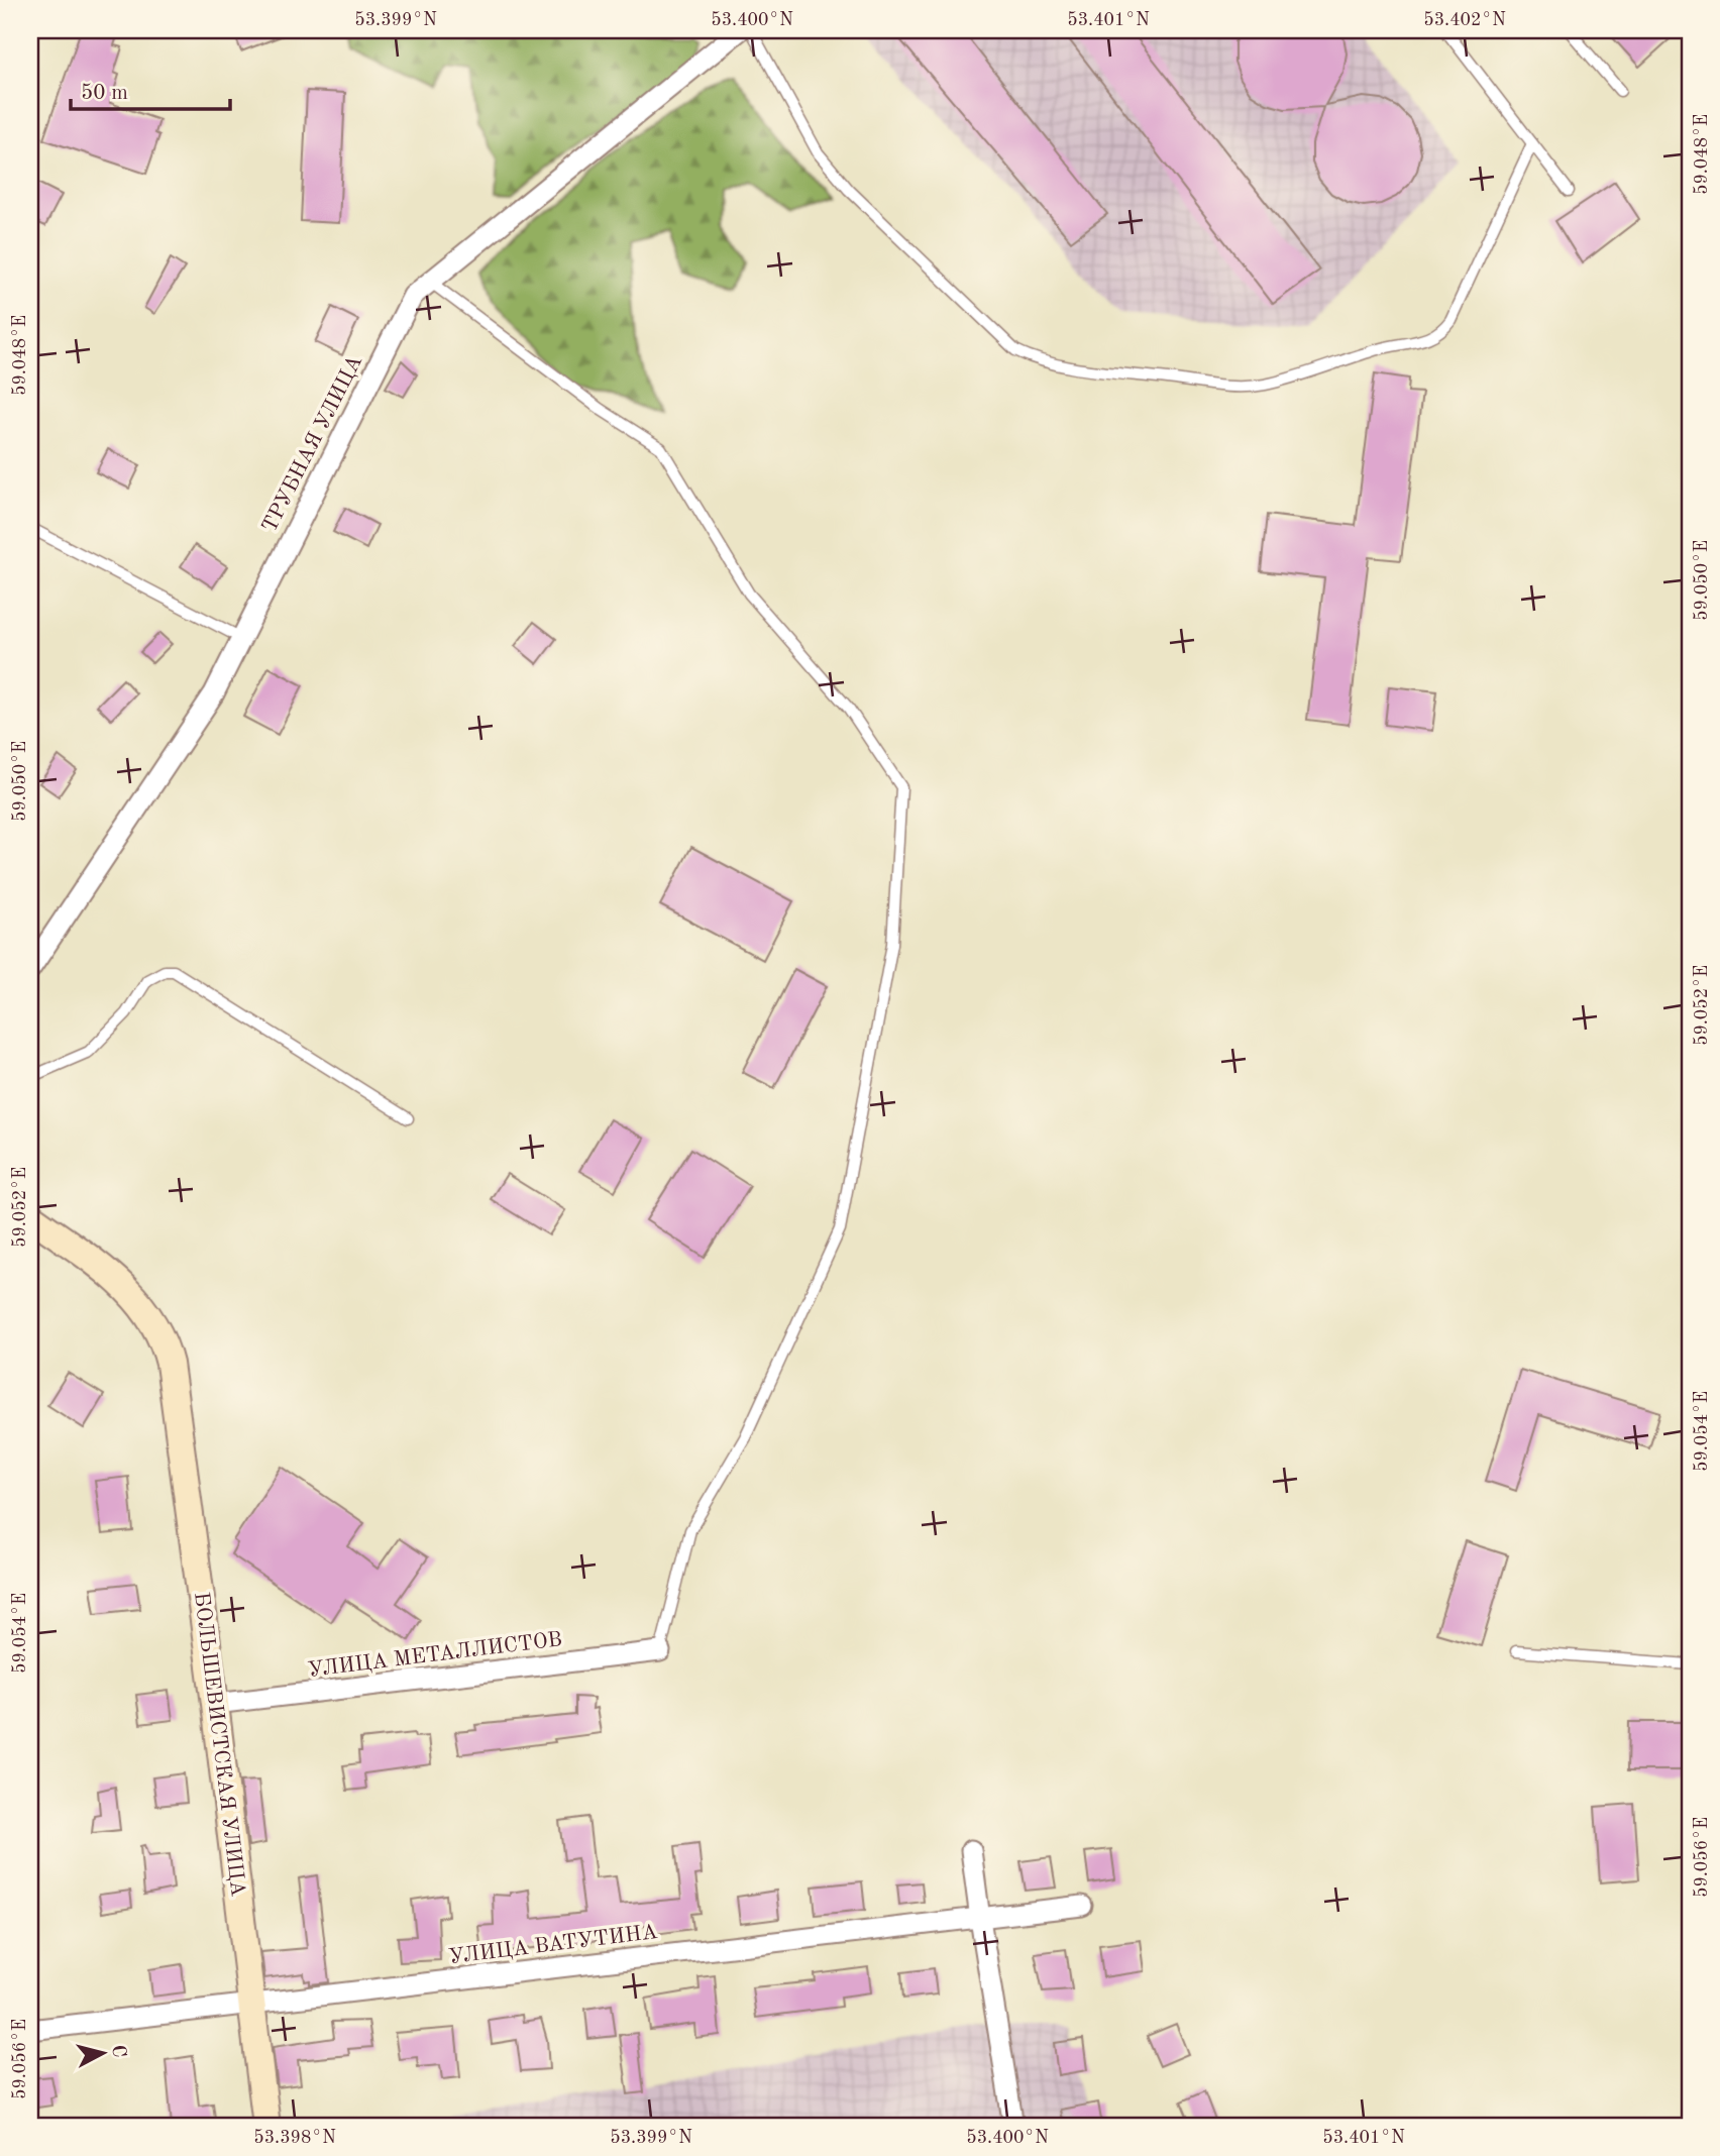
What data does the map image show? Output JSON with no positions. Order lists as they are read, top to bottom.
{
  "streets": {
    "street": [
      "ТРУБНАЯ УЛИЦА",
      "УЛИЦА МЕТАЛЛИСТОВ",
      "БОЛЬШЕВИСТСКАЯ УЛИЦА",
      "УЛИЦА ВАТУТИНА"
    ]
  },
  "crossings": [
    ["УЛИЦА МЕТАЛЛИСТОВ", "БОЛЬШЕВИСТСКАЯ УЛИЦА"],
    ["БОЛЬШЕВИСТСКАЯ УЛИЦА", "УЛИЦА ВАТУТИНА"]
  ],
  "scale_bar": "50 m",
  "north": "right",
  "coordinates": [
    "53.399°N",
    "53.400°N",
    "53.401°N",
    "53.402°N",
    "59.048°E",
    "59.050°E",
    "59.052°E",
    "59.054°E",
    "59.056°E",
    "53.398°N"
  ]
}
